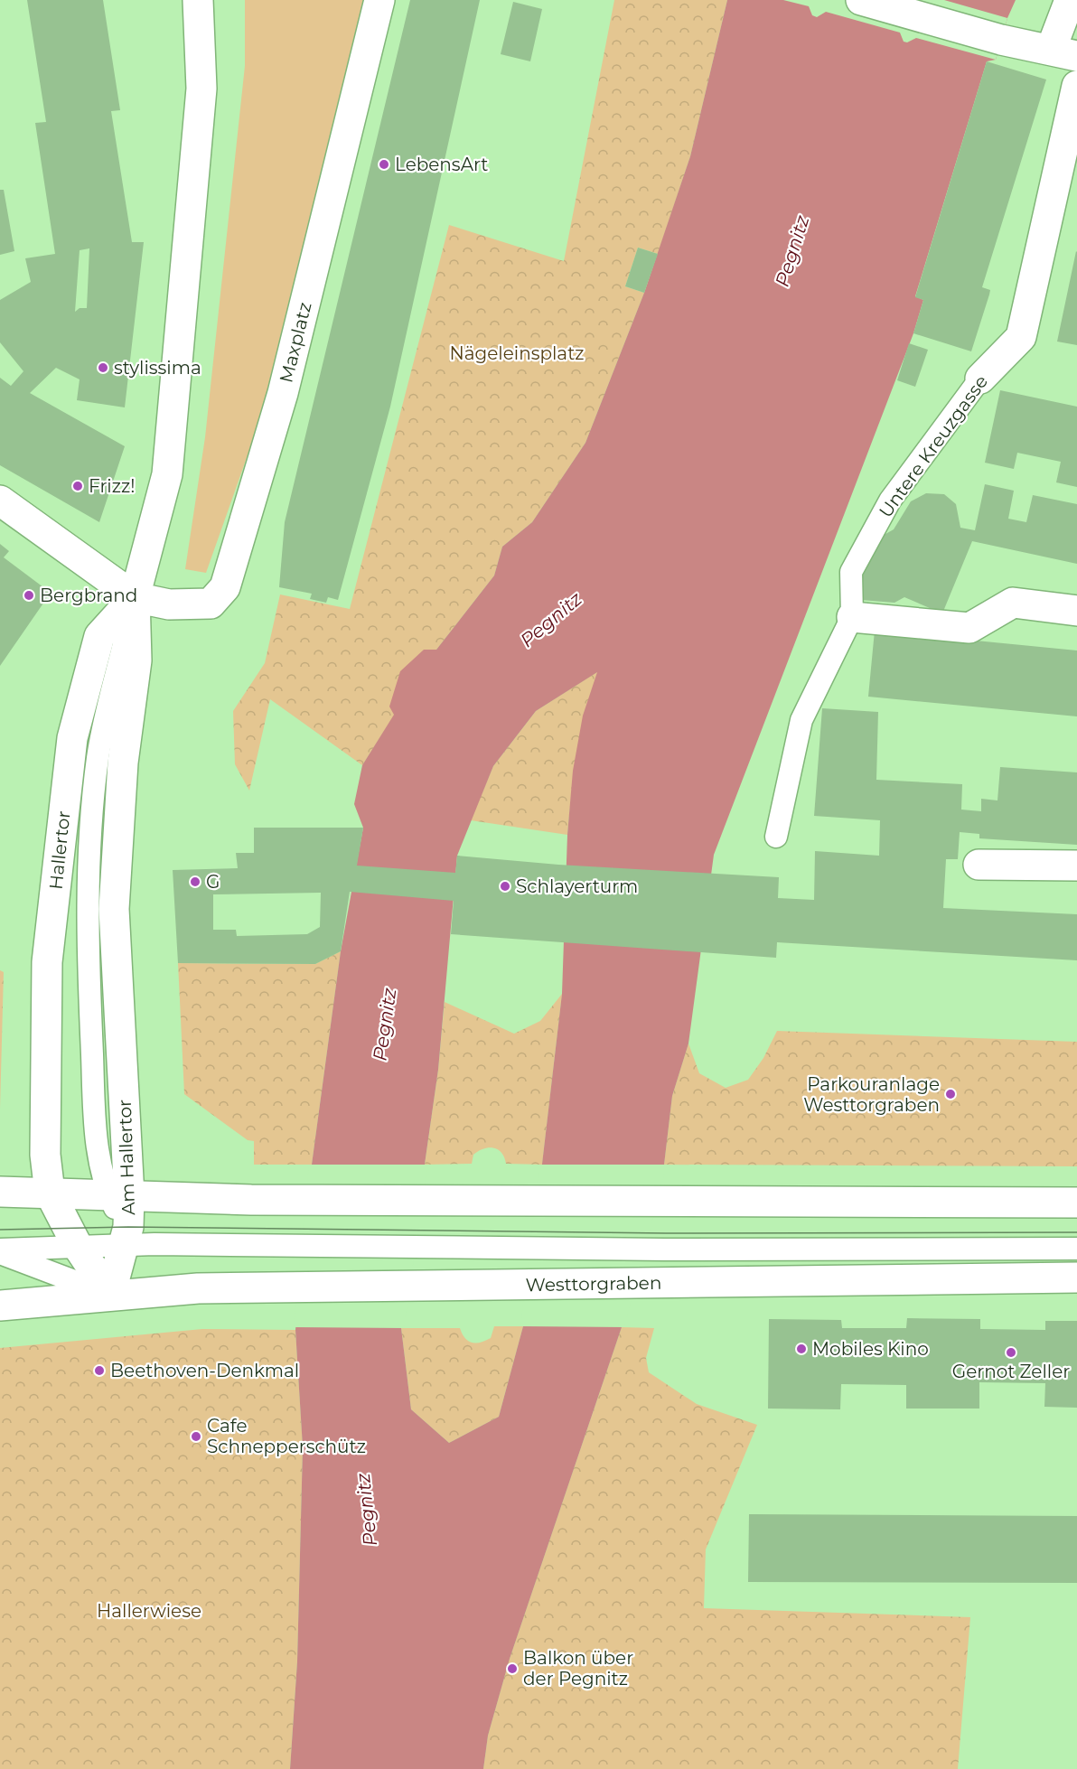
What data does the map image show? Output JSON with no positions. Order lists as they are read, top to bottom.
{
  "streets": {
    "street": [
      "Maxplatz",
      "Untere Kreuzgasse",
      "Hallertor",
      "Am Hallertor",
      "Westtorgraben"
    ]
  },
  "crossings": [
    ["Maxplatz", "Hallertor"],
    ["Hallertor", "Am Hallertor"],
    ["Am Hallertor", "Westtorgraben"]
  ],
  "water": ["Pegnitz"],
  "parks": ["Nägeleinsplatz", "Hallerwiese"],
  "places": [
    "LebensArt",
    "stylissima",
    "Frizz!",
    "Bergbrand",
    "G",
    "Schlayerturm",
    "Parkouranlage Westtorgraben",
    "Mobiles Kino",
    "Gernot Zeller",
    "Beethoven-Denkmal",
    "Cafe Schnepperschütz",
    "Balkon über der Pegnitz"
  ]
}
